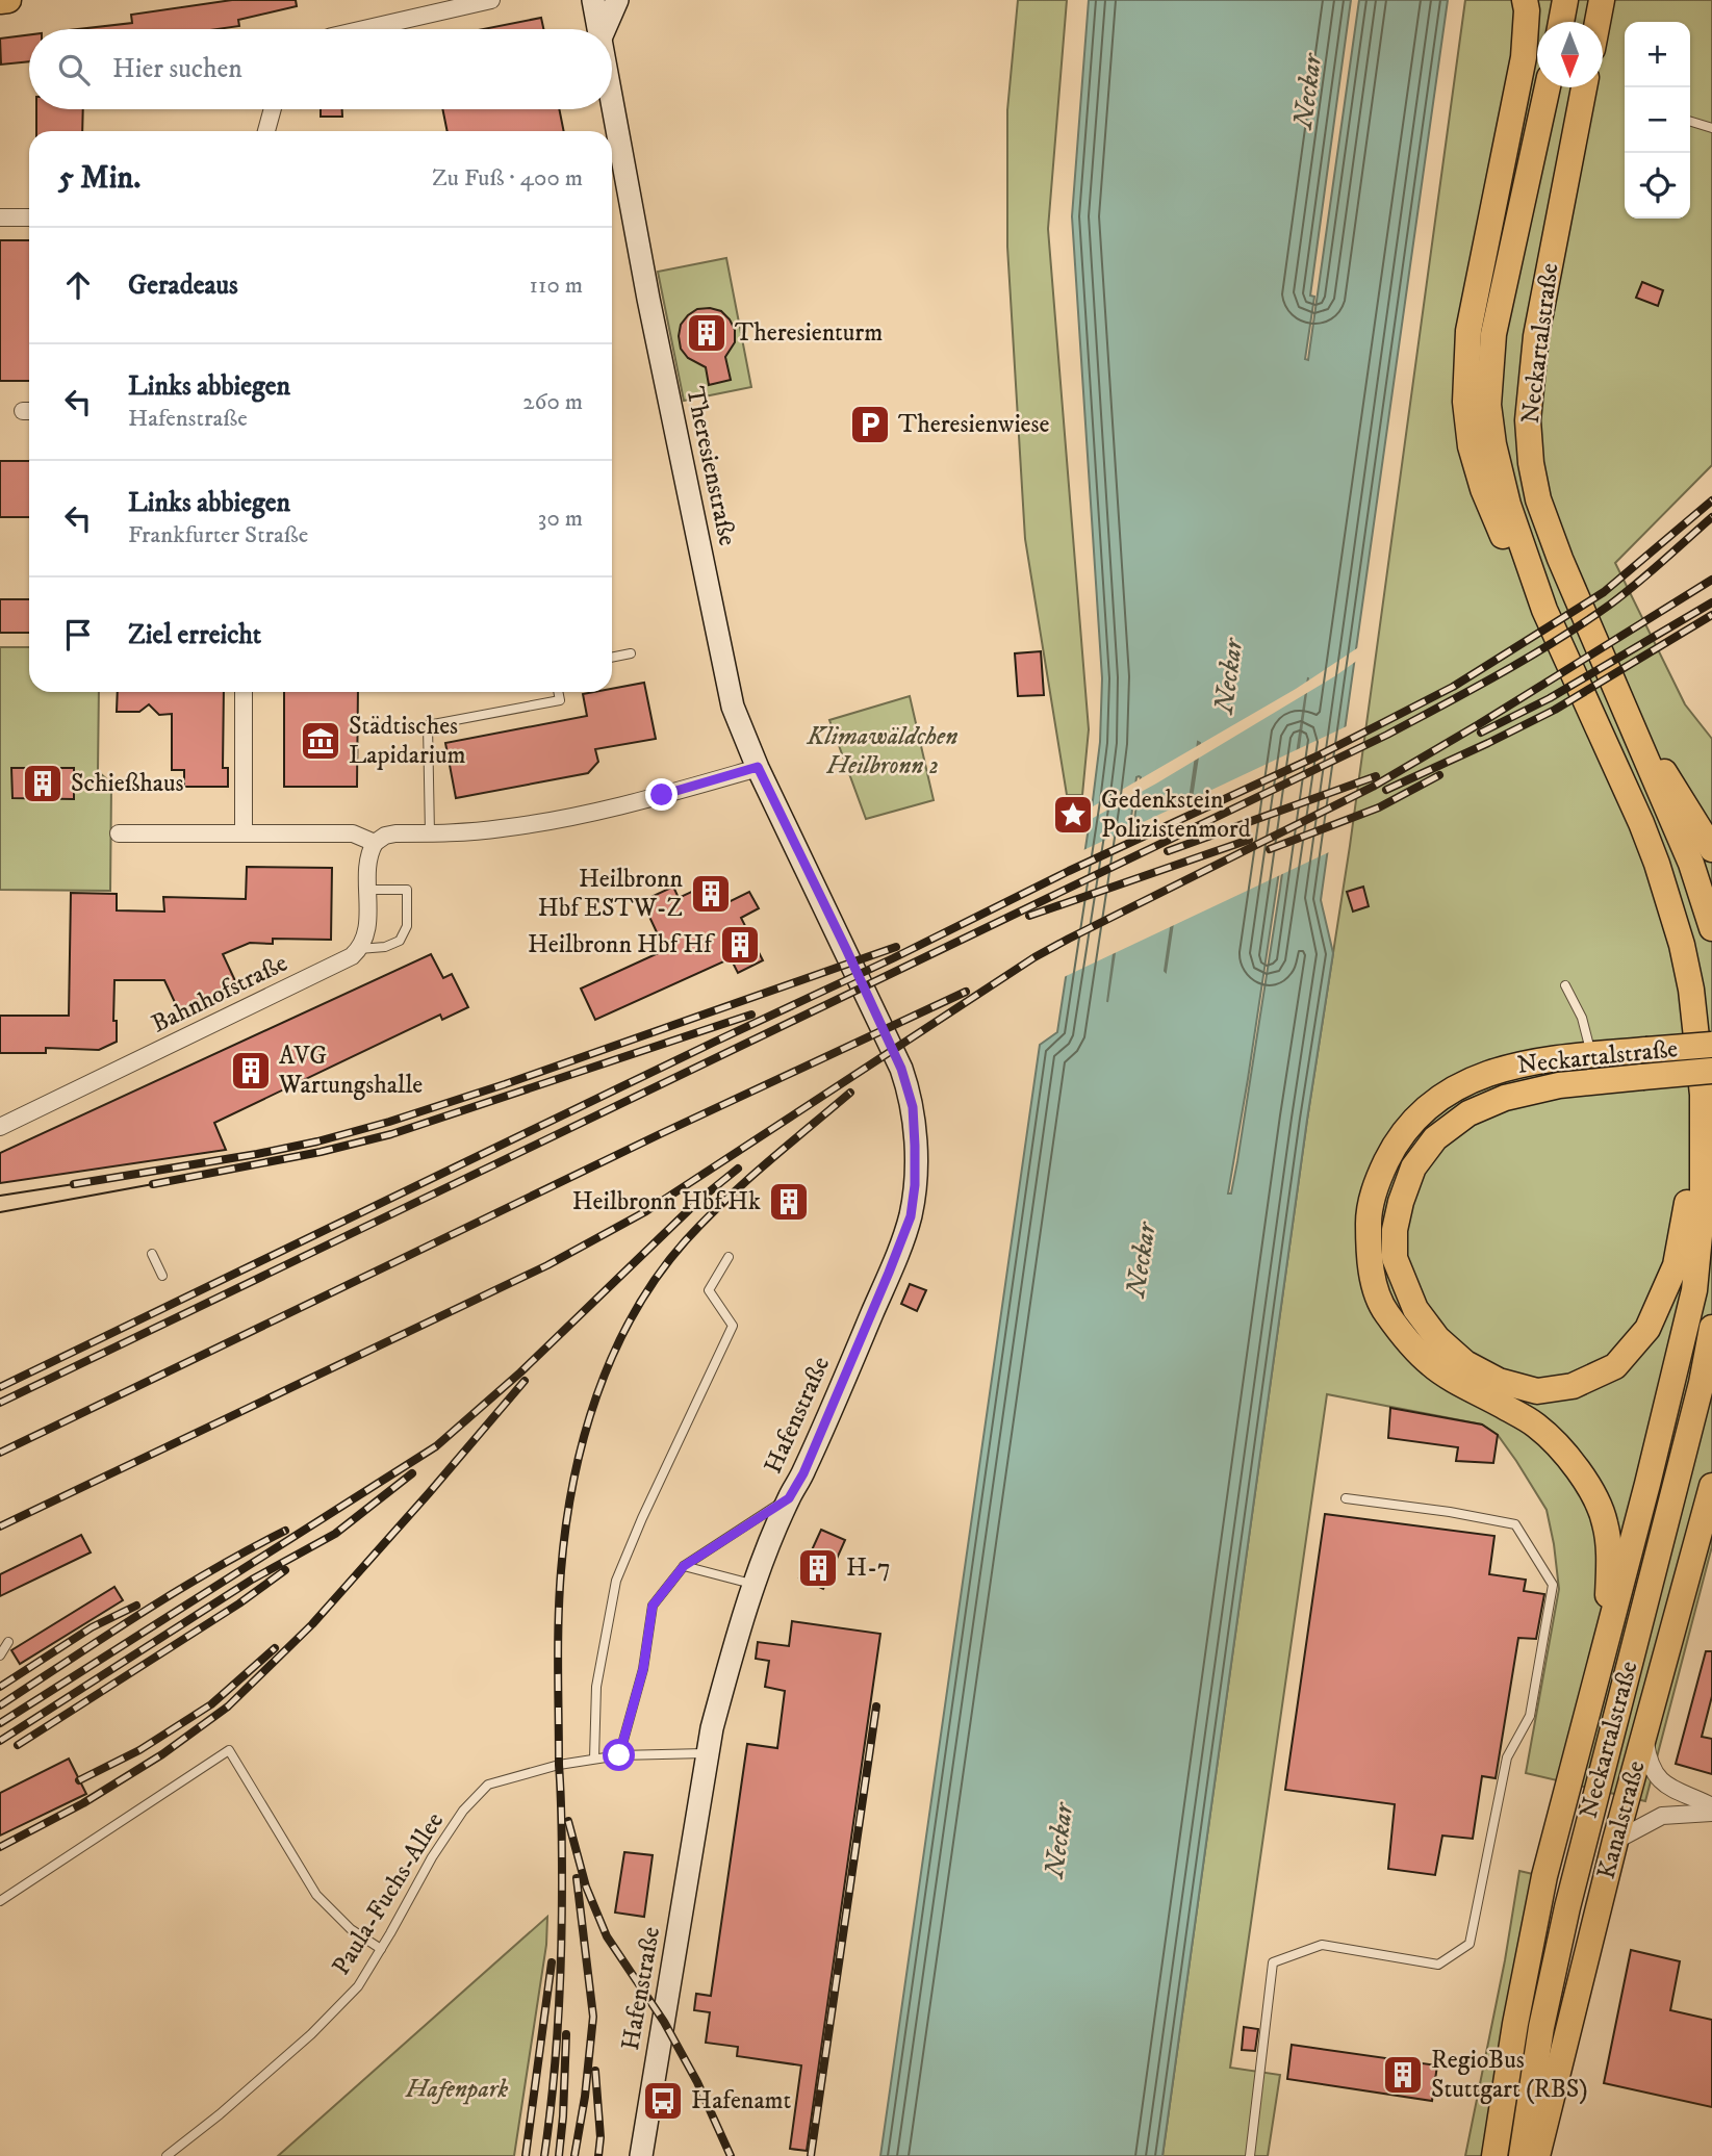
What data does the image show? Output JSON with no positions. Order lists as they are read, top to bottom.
{
  "streets": {
    "main road": [
      "Neckartalstraße",
      "Theresienstraße",
      "Hafenstraße",
      "Kanalstraße"
    ],
    "street": ["Bahnhofstraße"],
    "lane": ["Paula-Fuchs-Allee"]
  },
  "crossings": [
    ["Theresienstraße", "Hafenstraße"],
    ["Hafenstraße", "Paula-Fuchs-Allee"]
  ],
  "water": ["Neckar"],
  "parks": ["Klimawäldchen Heilbronn 2", "Hafenpark"],
  "places": {
    "building": [
      "Theresienturm",
      "Schießhaus",
      "Heilbronn Hbf ESTW-Z",
      "Heilbronn Hbf Hf",
      "AVG Wartungshalle",
      "Heilbronn Hbf Hk",
      "H-7",
      "RegioBus Stuttgart (RBS)"
    ],
    "parking": ["Theresienwiese"],
    "museum": ["Städtisches Lapidarium"],
    "place": ["Gedenkstein Polizistenmord"],
    "bus stop": ["Hafenamt"]
  },
  "north": "bottom",
  "page": {
    "map_buttons": ["+", "−"],
    "search": "Hier suchen",
    "heading": ["5 Min.", "Zu Fuß · 400 m"],
    "list": [
      ["Geradeaus", "110 m"],
      ["Links abbiegen", "Hafenstraße", "260 m"],
      ["Links abbiegen", "Frankfurter Straße", "30 m"],
      "Ziel erreicht"
    ]
  }
}
